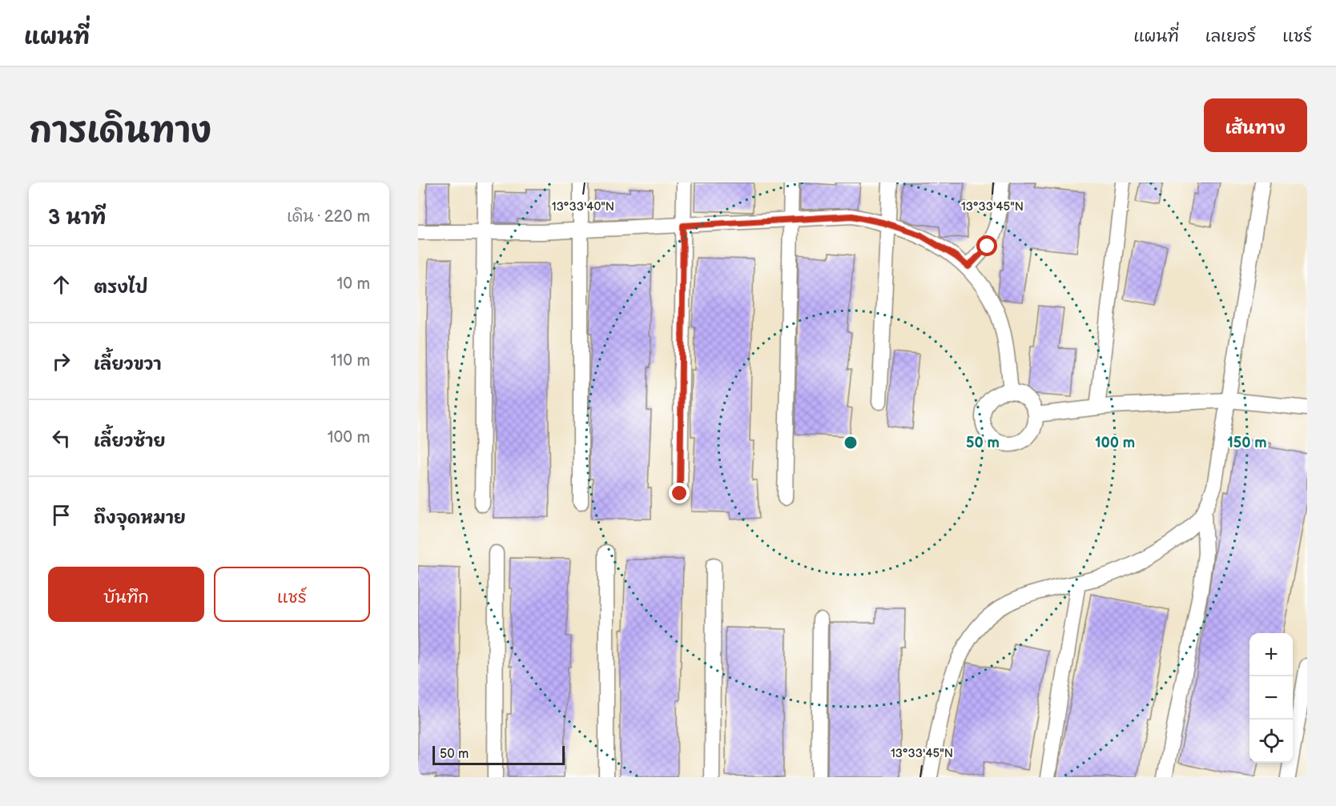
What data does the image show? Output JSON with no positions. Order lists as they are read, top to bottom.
{
  "scale_bar": "50 m",
  "page": {
    "header": "แผนที่",
    "nav": ["แผนที่", "เลเยอร์", "แชร์"],
    "title": "การเดินทาง",
    "buttons": [
      "เส้นทาง",
      ["บันทึก", "แชร์"]
    ],
    "heading": ["3 นาที", "เดิน · 220 m"],
    "list": [
      ["ตรงไป", "10 m"],
      ["เลี้ยวขวา", "110 m"],
      ["เลี้ยวซ้าย", "100 m"],
      "ถึงจุดหมาย"
    ],
    "map_buttons": ["+", "−"],
    "scale": "50 m"
  },
  "coordinates": ["13°33'40\"N", "13°33'45\"N"],
  "rings": ["50 m", "100 m", "150 m"]
}
